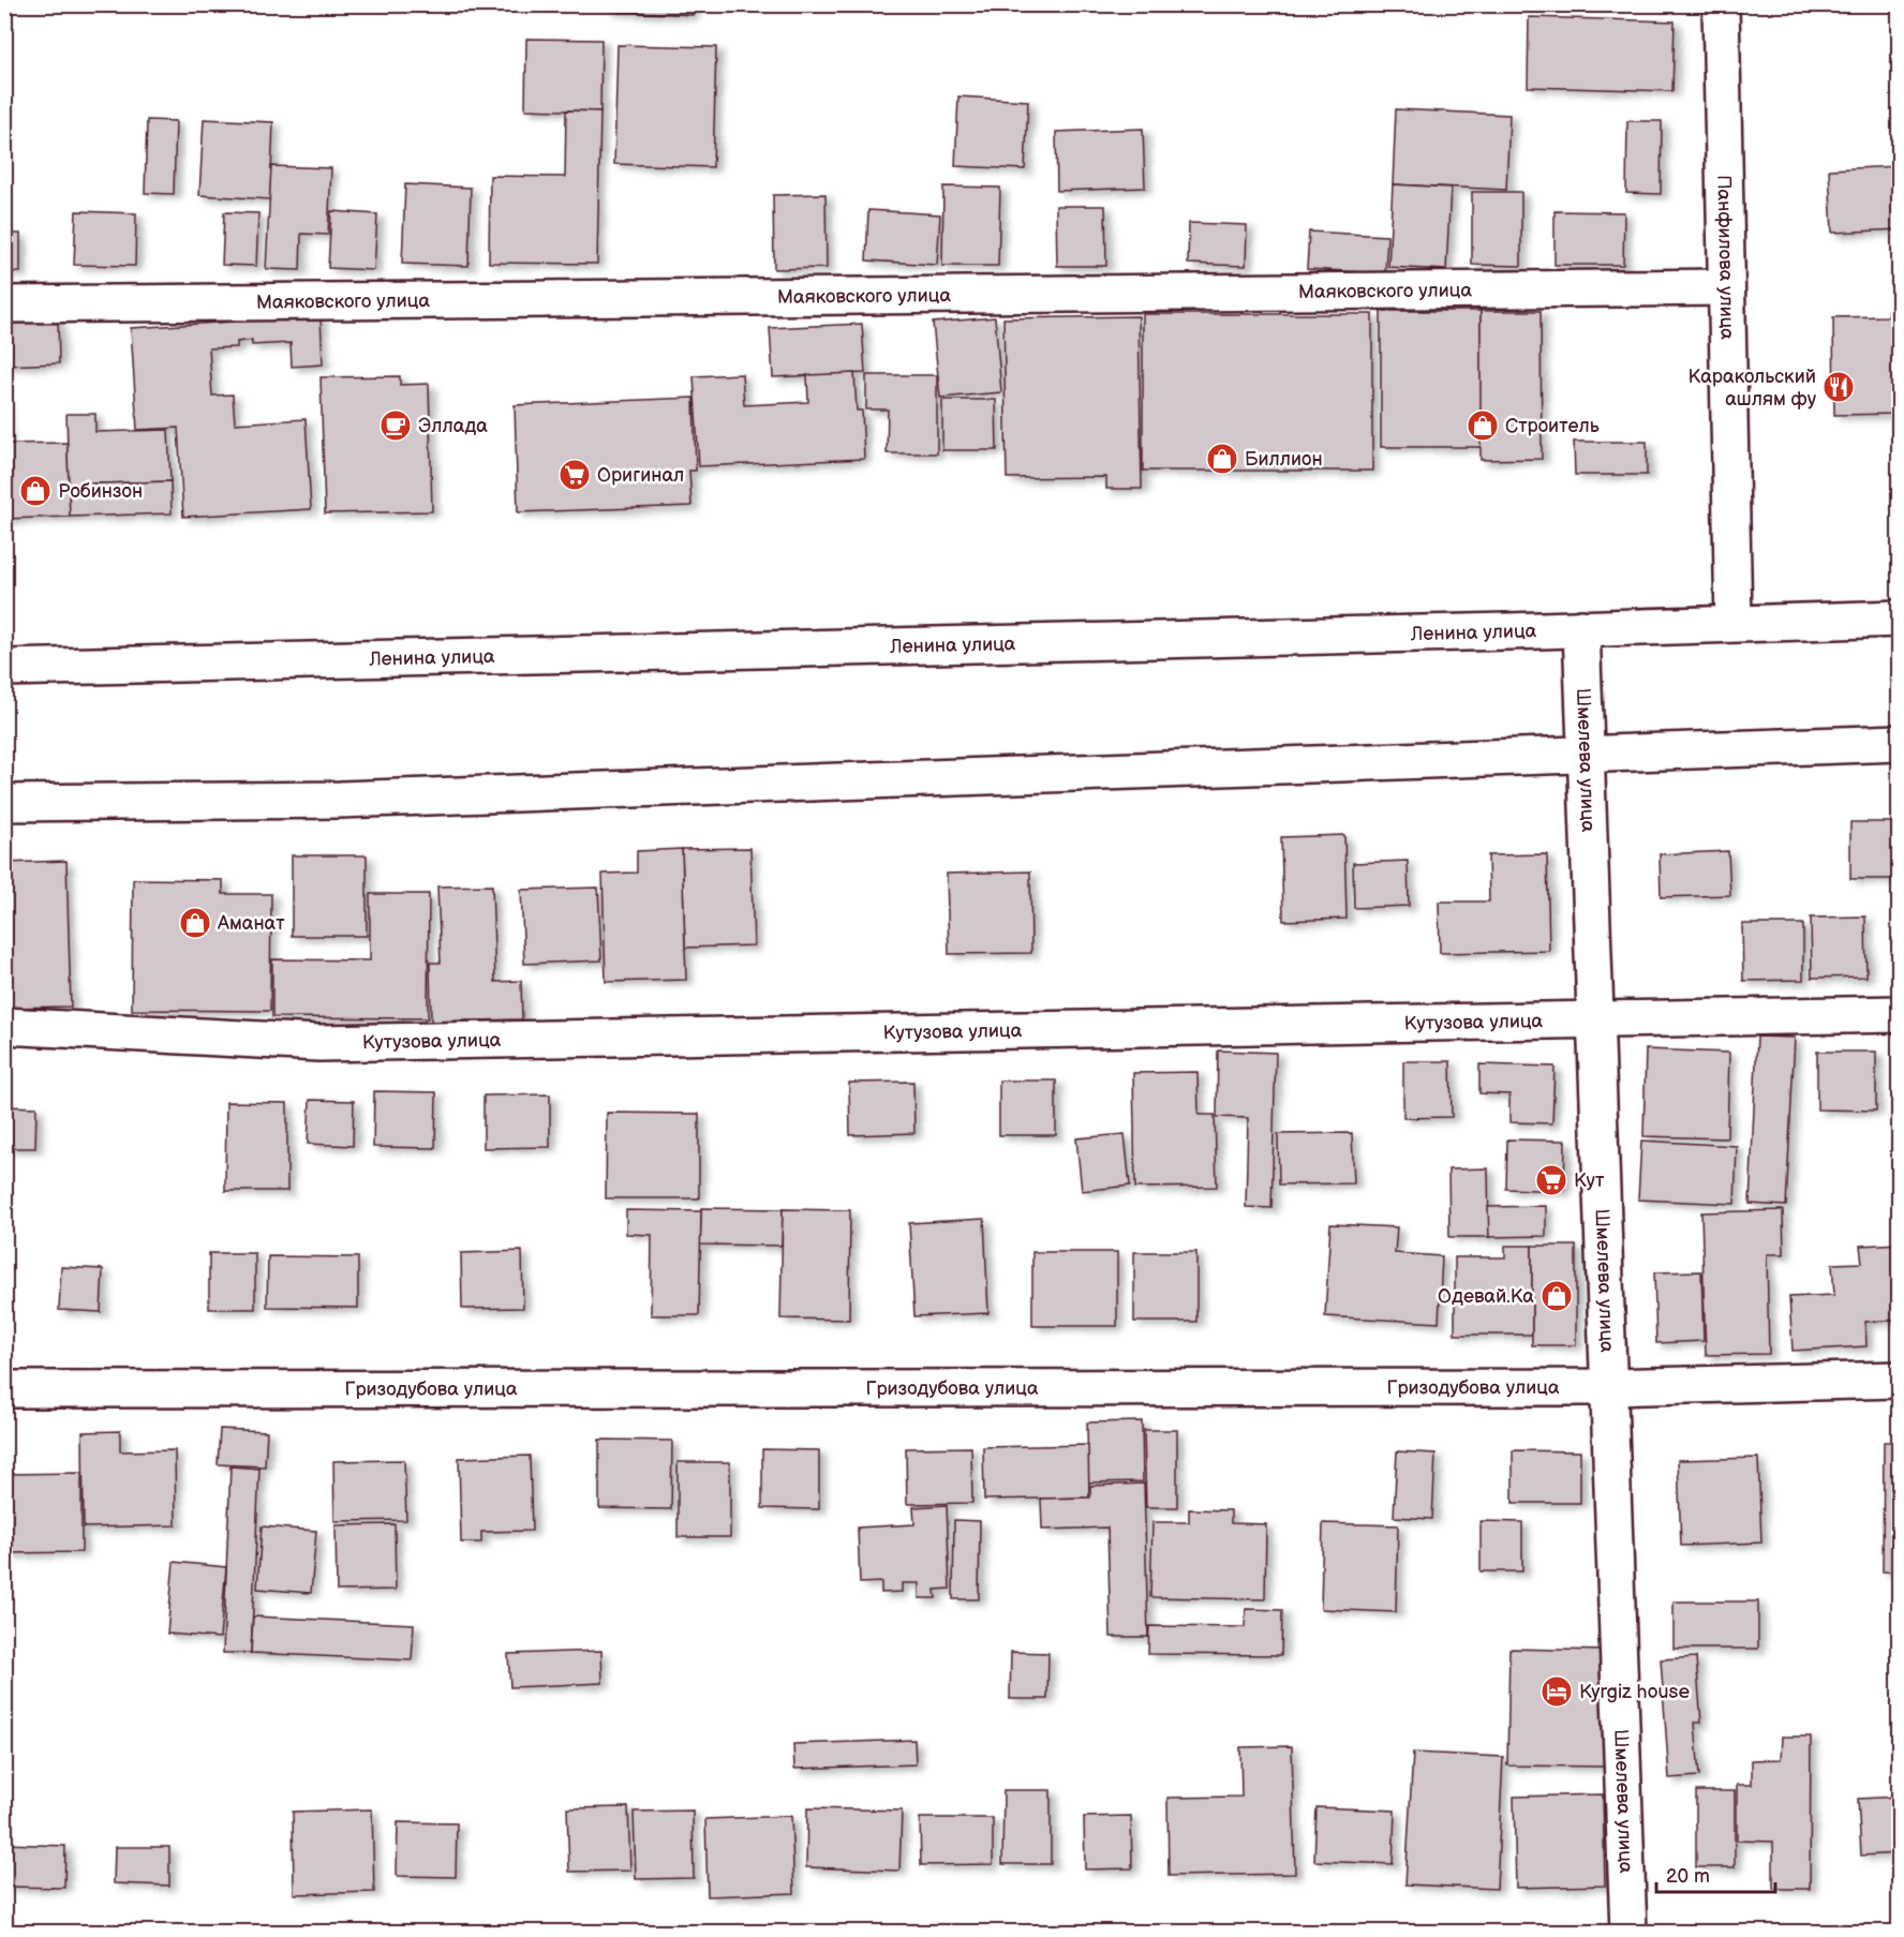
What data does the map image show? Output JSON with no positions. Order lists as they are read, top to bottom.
{
  "streets": {
    "street": [
      "Панфилова улица",
      "Маяковского улица",
      "Ленина улица",
      "Шмелева улица",
      "Кутузова улица",
      "Гризодубова улица"
    ]
  },
  "crossings": [
    ["Панфилова улица", "Маяковского улица"],
    ["Панфилова улица", "Ленина улица"],
    ["Ленина улица", "Шмелева улица"],
    ["Шмелева улица", "Кутузова улица"],
    ["Шмелева улица", "Гризодубова улица"]
  ],
  "places": {
    "restaurant": ["Каракольский ашлям фу"],
    "cafe": ["Эллада"],
    "shop": [
      "Строитель",
      "Биллион",
      "Робинзон",
      "Аманат",
      "Одевай.Ка"
    ],
    "supermarket": ["Оригинал", "Кут"],
    "hotel": ["Kyrgiz house"]
  },
  "scale_bar": "20 m"
}
